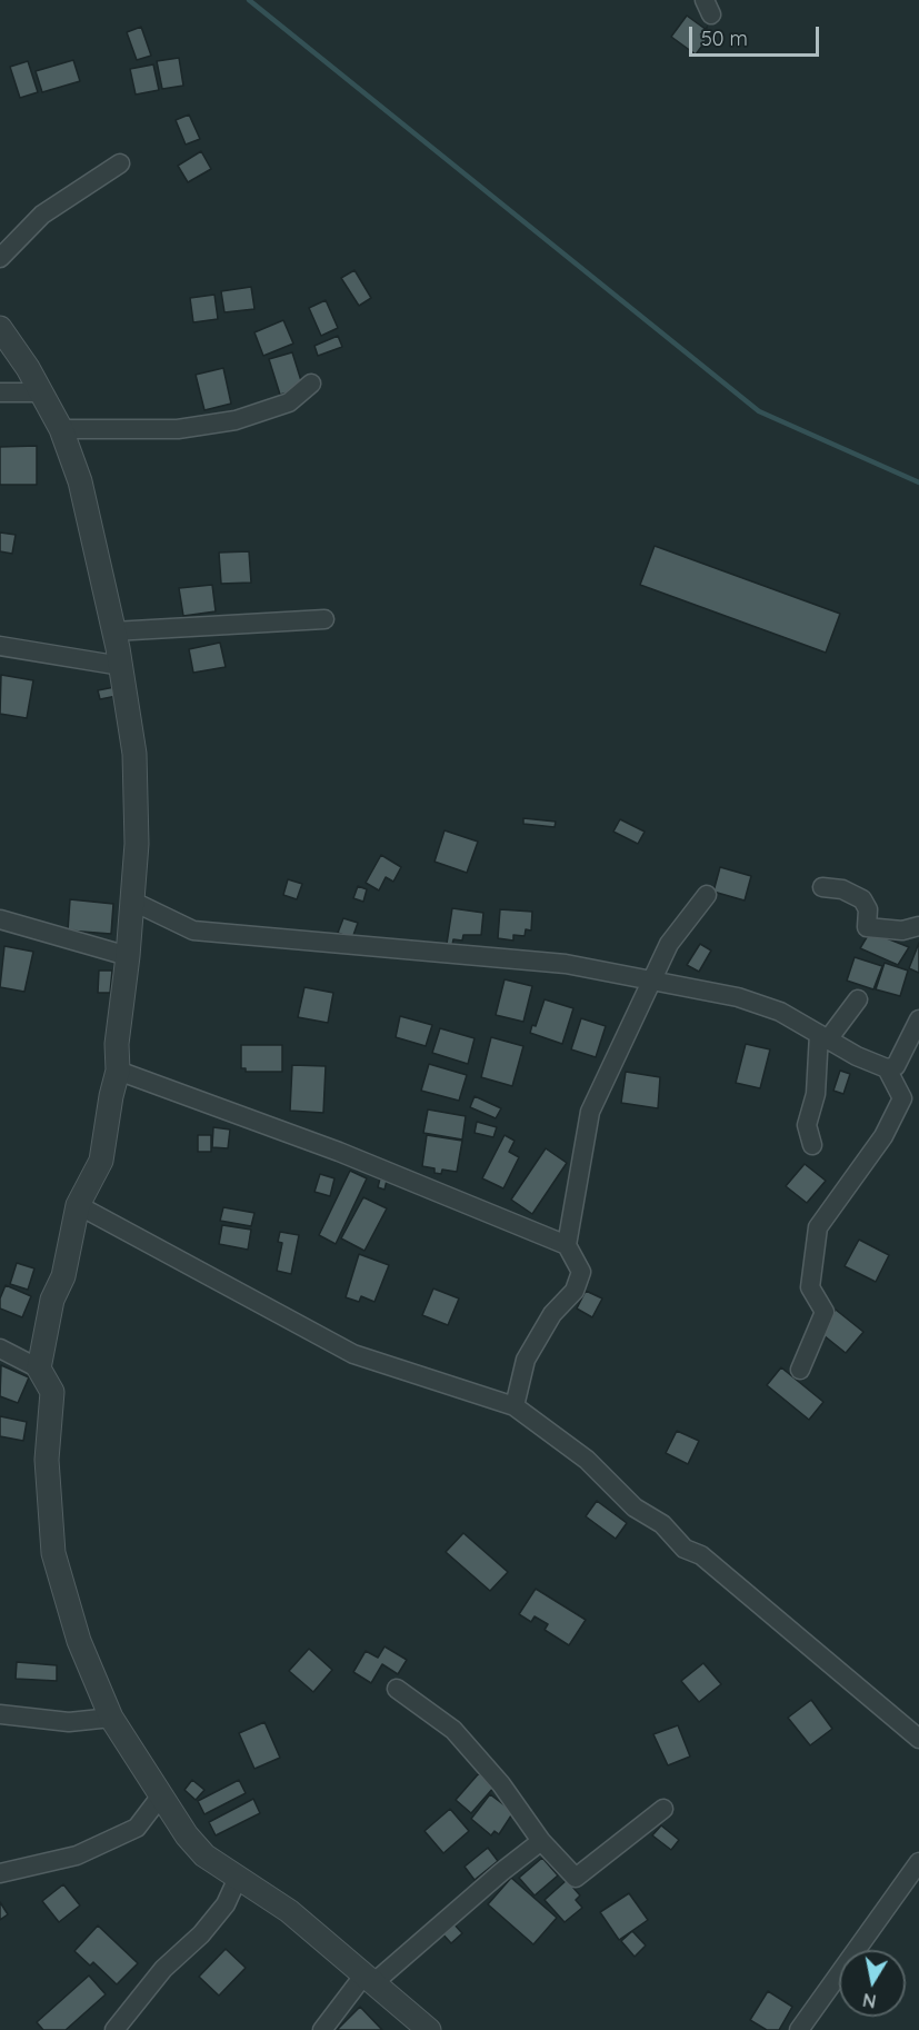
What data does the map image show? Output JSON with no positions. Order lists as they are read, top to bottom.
{
  "scale_bar": "50 m",
  "north": "bottom"
}
